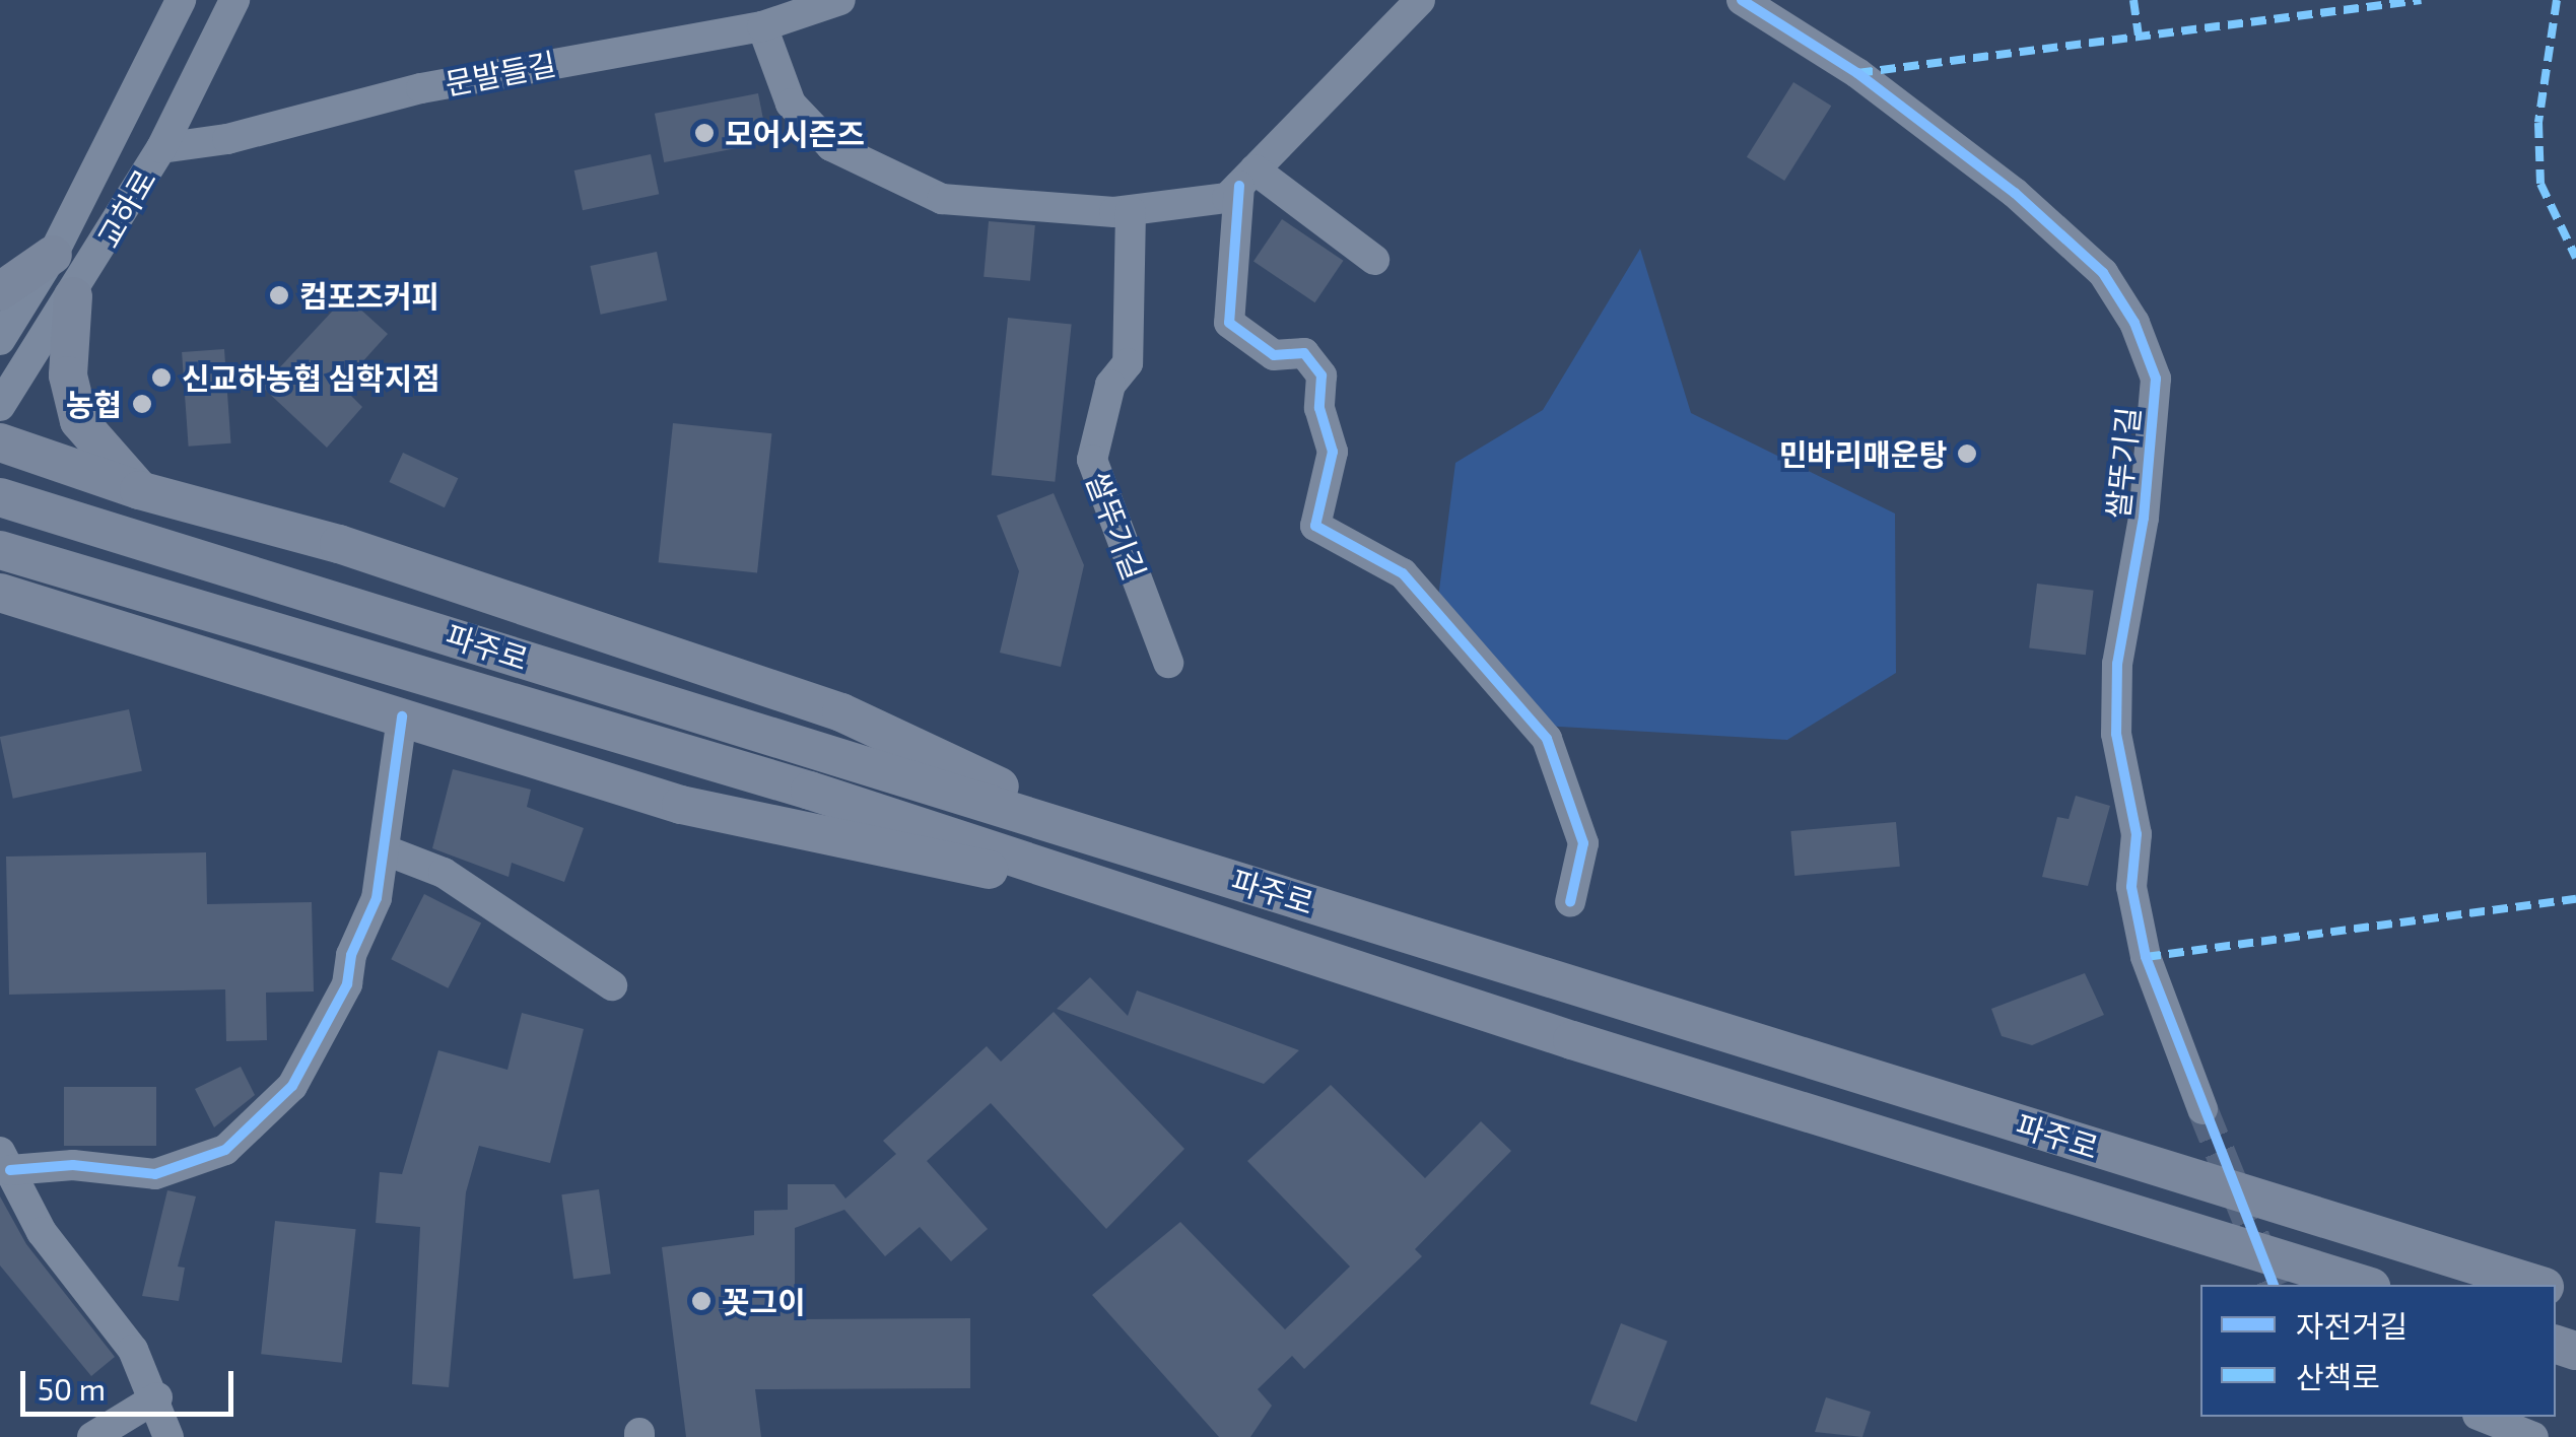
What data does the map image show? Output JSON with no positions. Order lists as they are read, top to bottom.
{
  "streets": {
    "main road": ["파주로"],
    "street": ["문발들길", "교하로", "쌀뚜기길"]
  },
  "crossings": [
    ["문발들길", "교하로"]
  ],
  "places": [
    "모어시즌즈",
    "컴포즈커피",
    "신교하농협 심학지점",
    "농협",
    "민바리매운탕",
    "꼿그이"
  ],
  "legend": ["자전거길", "산책로"],
  "scale_bar": "50 m"
}
